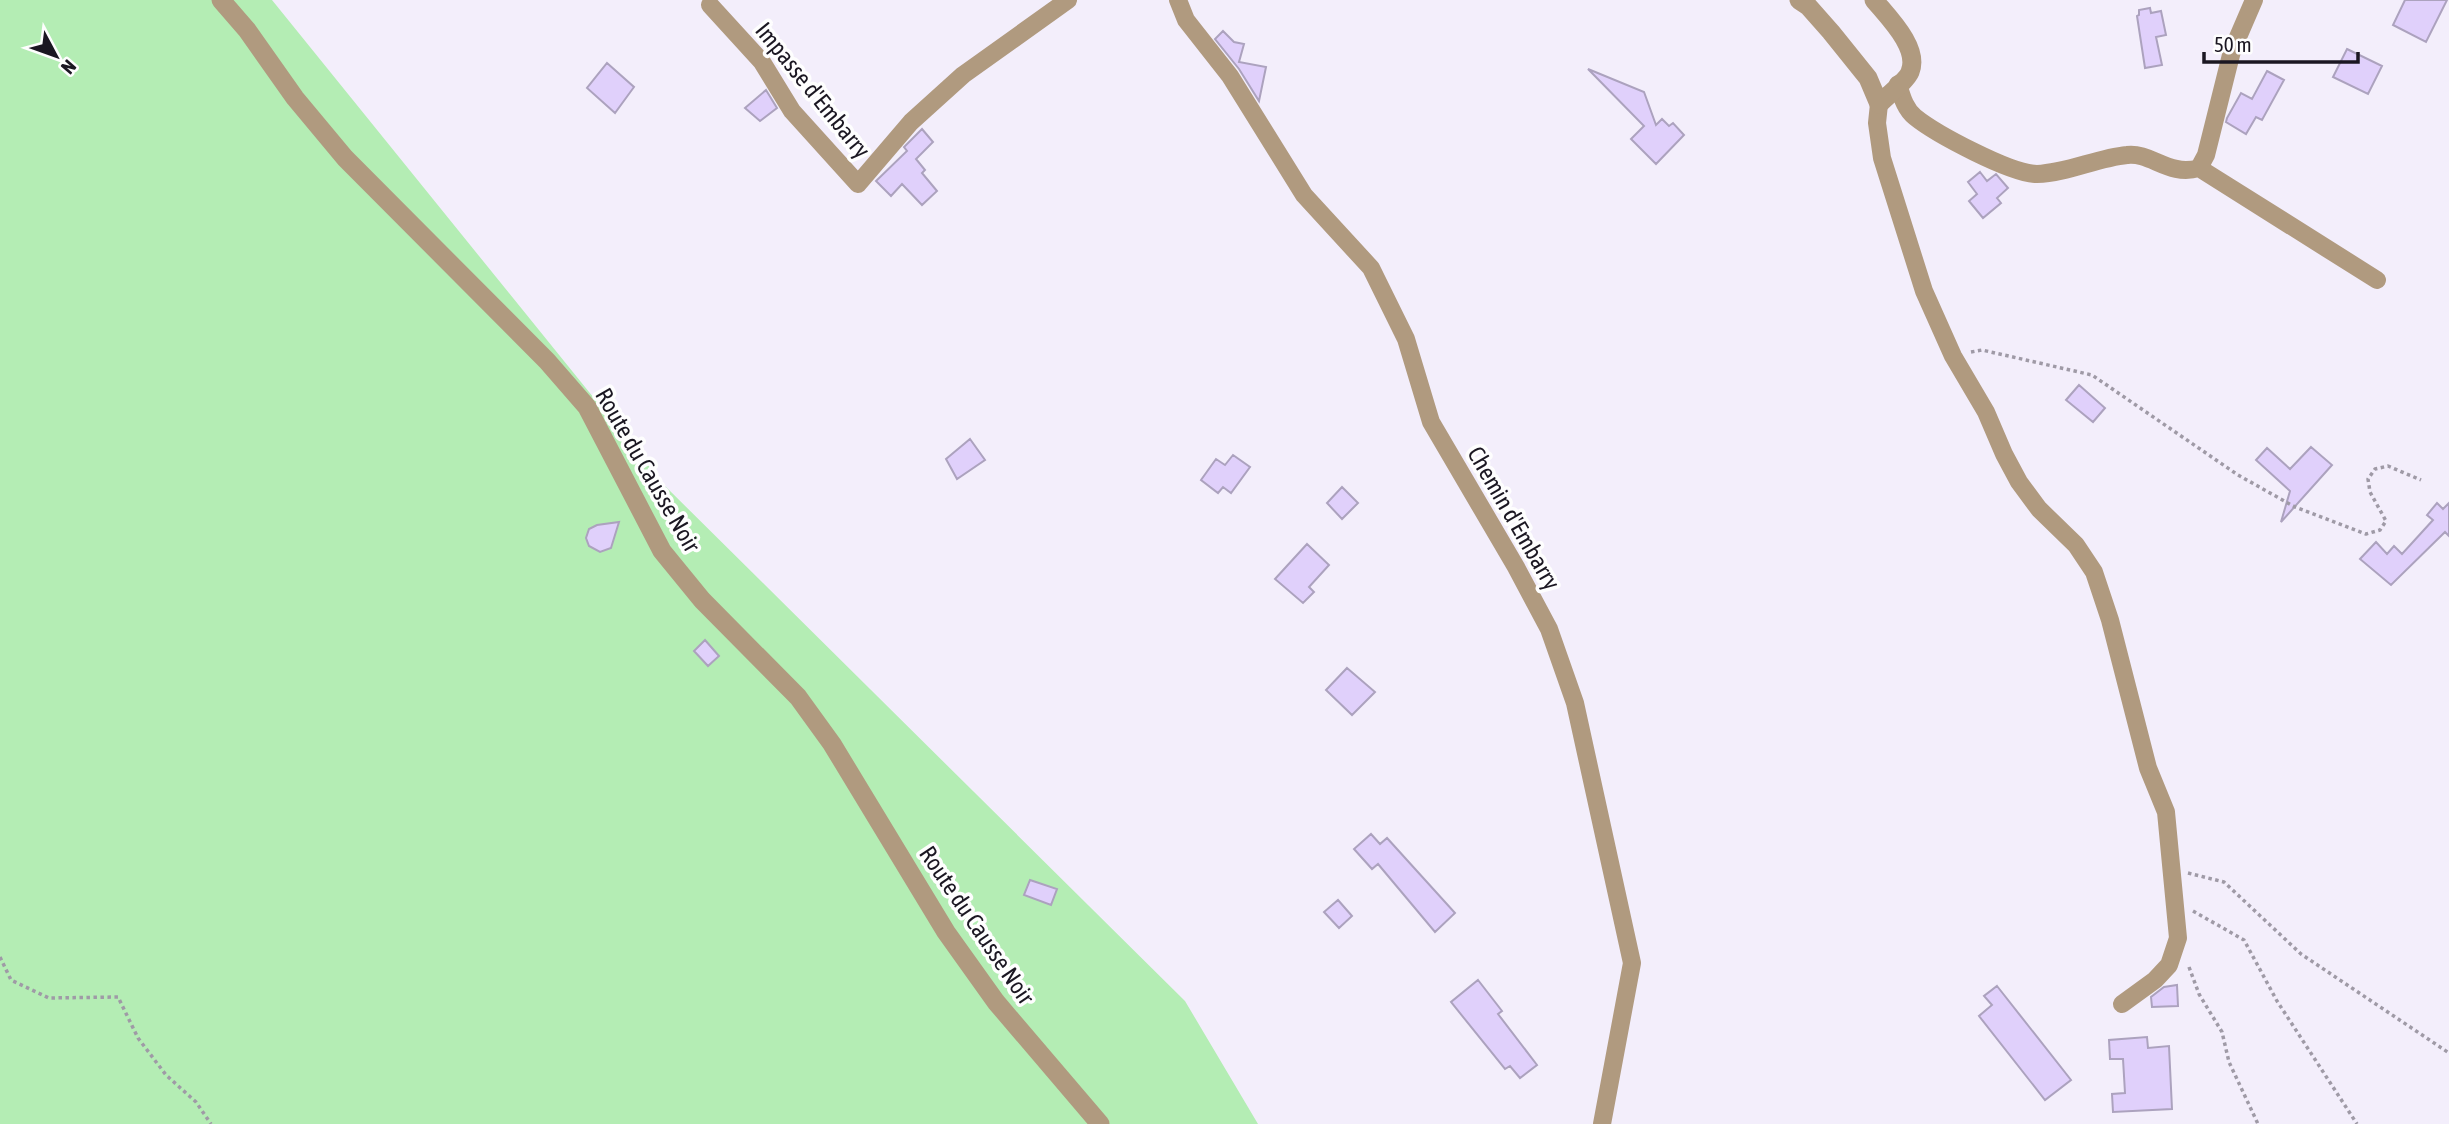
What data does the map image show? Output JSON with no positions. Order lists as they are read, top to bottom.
{
  "streets": {
    "street": ["Impasse d'Embarry", "Route du Causse Noir", "Chemin d'Embarry"]
  },
  "scale_bar": "50 m",
  "north": "bottom right"
}
